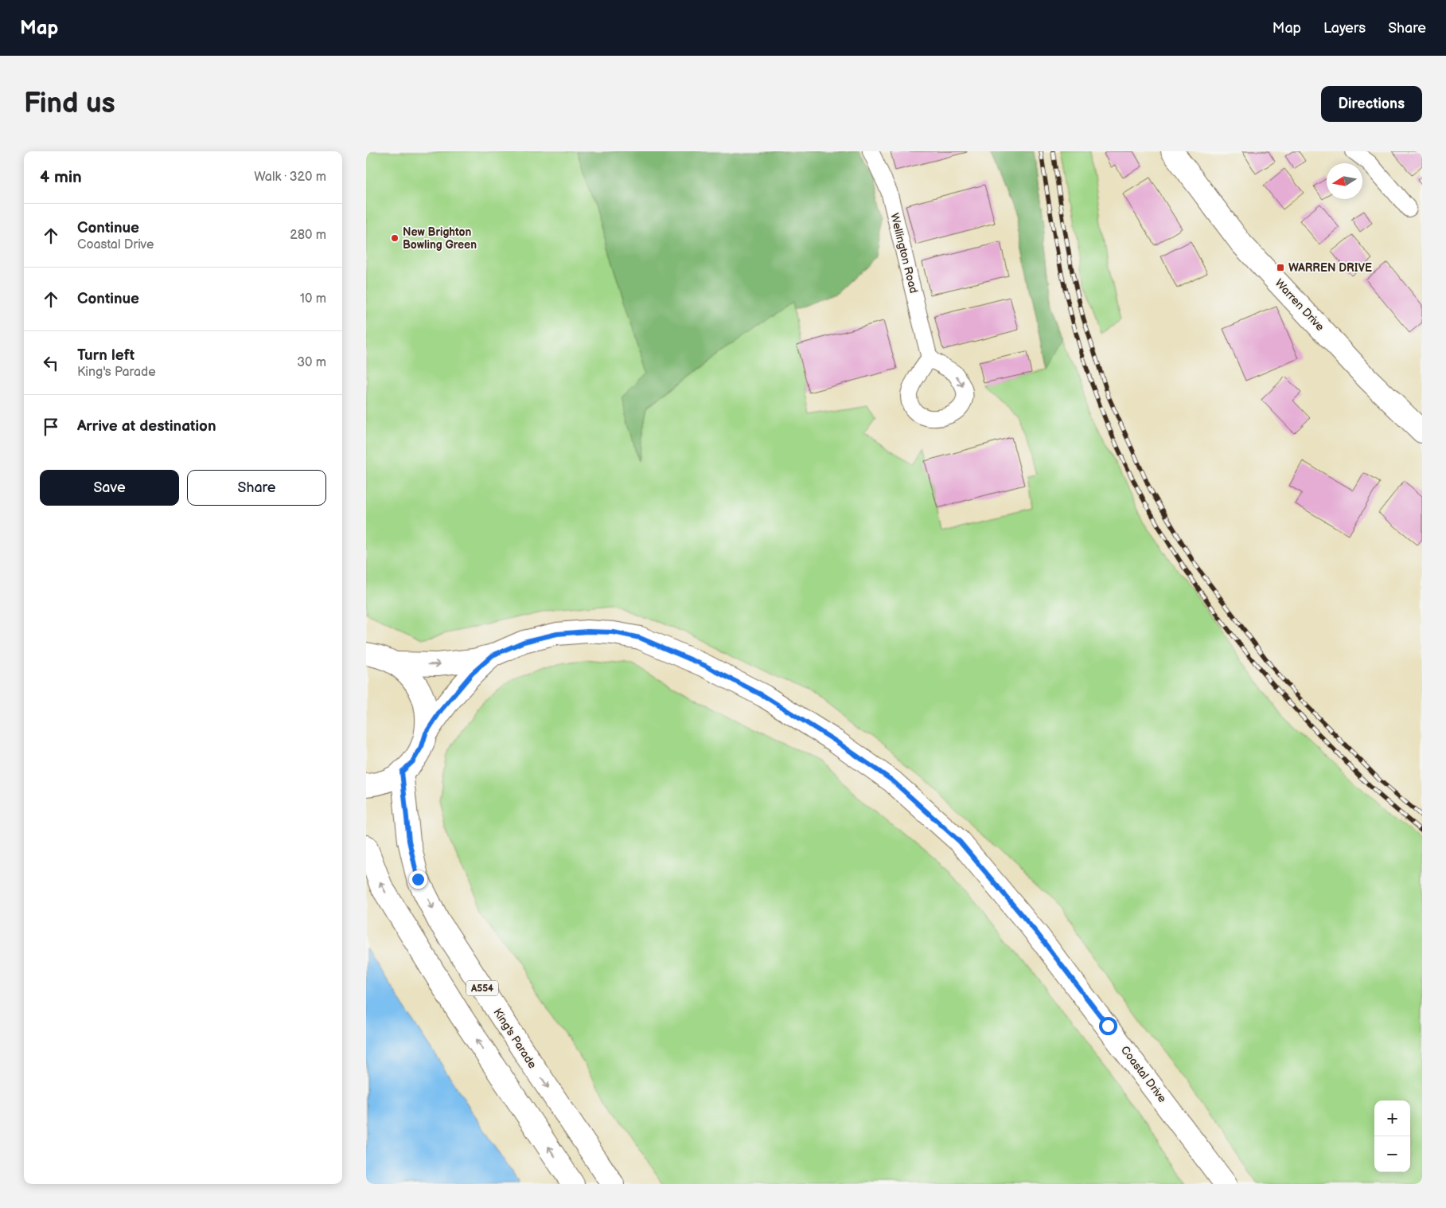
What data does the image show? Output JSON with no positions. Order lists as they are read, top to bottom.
{
  "streets": {
    "street": [
      "Wellington Road",
      "Warren Drive",
      "A554",
      "King's Parade",
      "Coastal Drive"
    ]
  },
  "places": {
    "other": ["New Brighton Bowling Green"],
    "transit": ["WARREN DRIVE"]
  },
  "north": "left",
  "page": {
    "header": "Map",
    "nav": ["Map", "Layers", "Share"],
    "buttons": [
      "Directions",
      ["Save", "Share"]
    ],
    "title": "Find us",
    "heading": ["4 min", "Walk · 320 m"],
    "list": [
      ["Continue", "Coastal Drive", "280 m"],
      ["Continue", "10 m"],
      ["Turn left", "King's Parade", "30 m"],
      "Arrive at destination"
    ],
    "map_buttons": ["+", "−"]
  }
}
